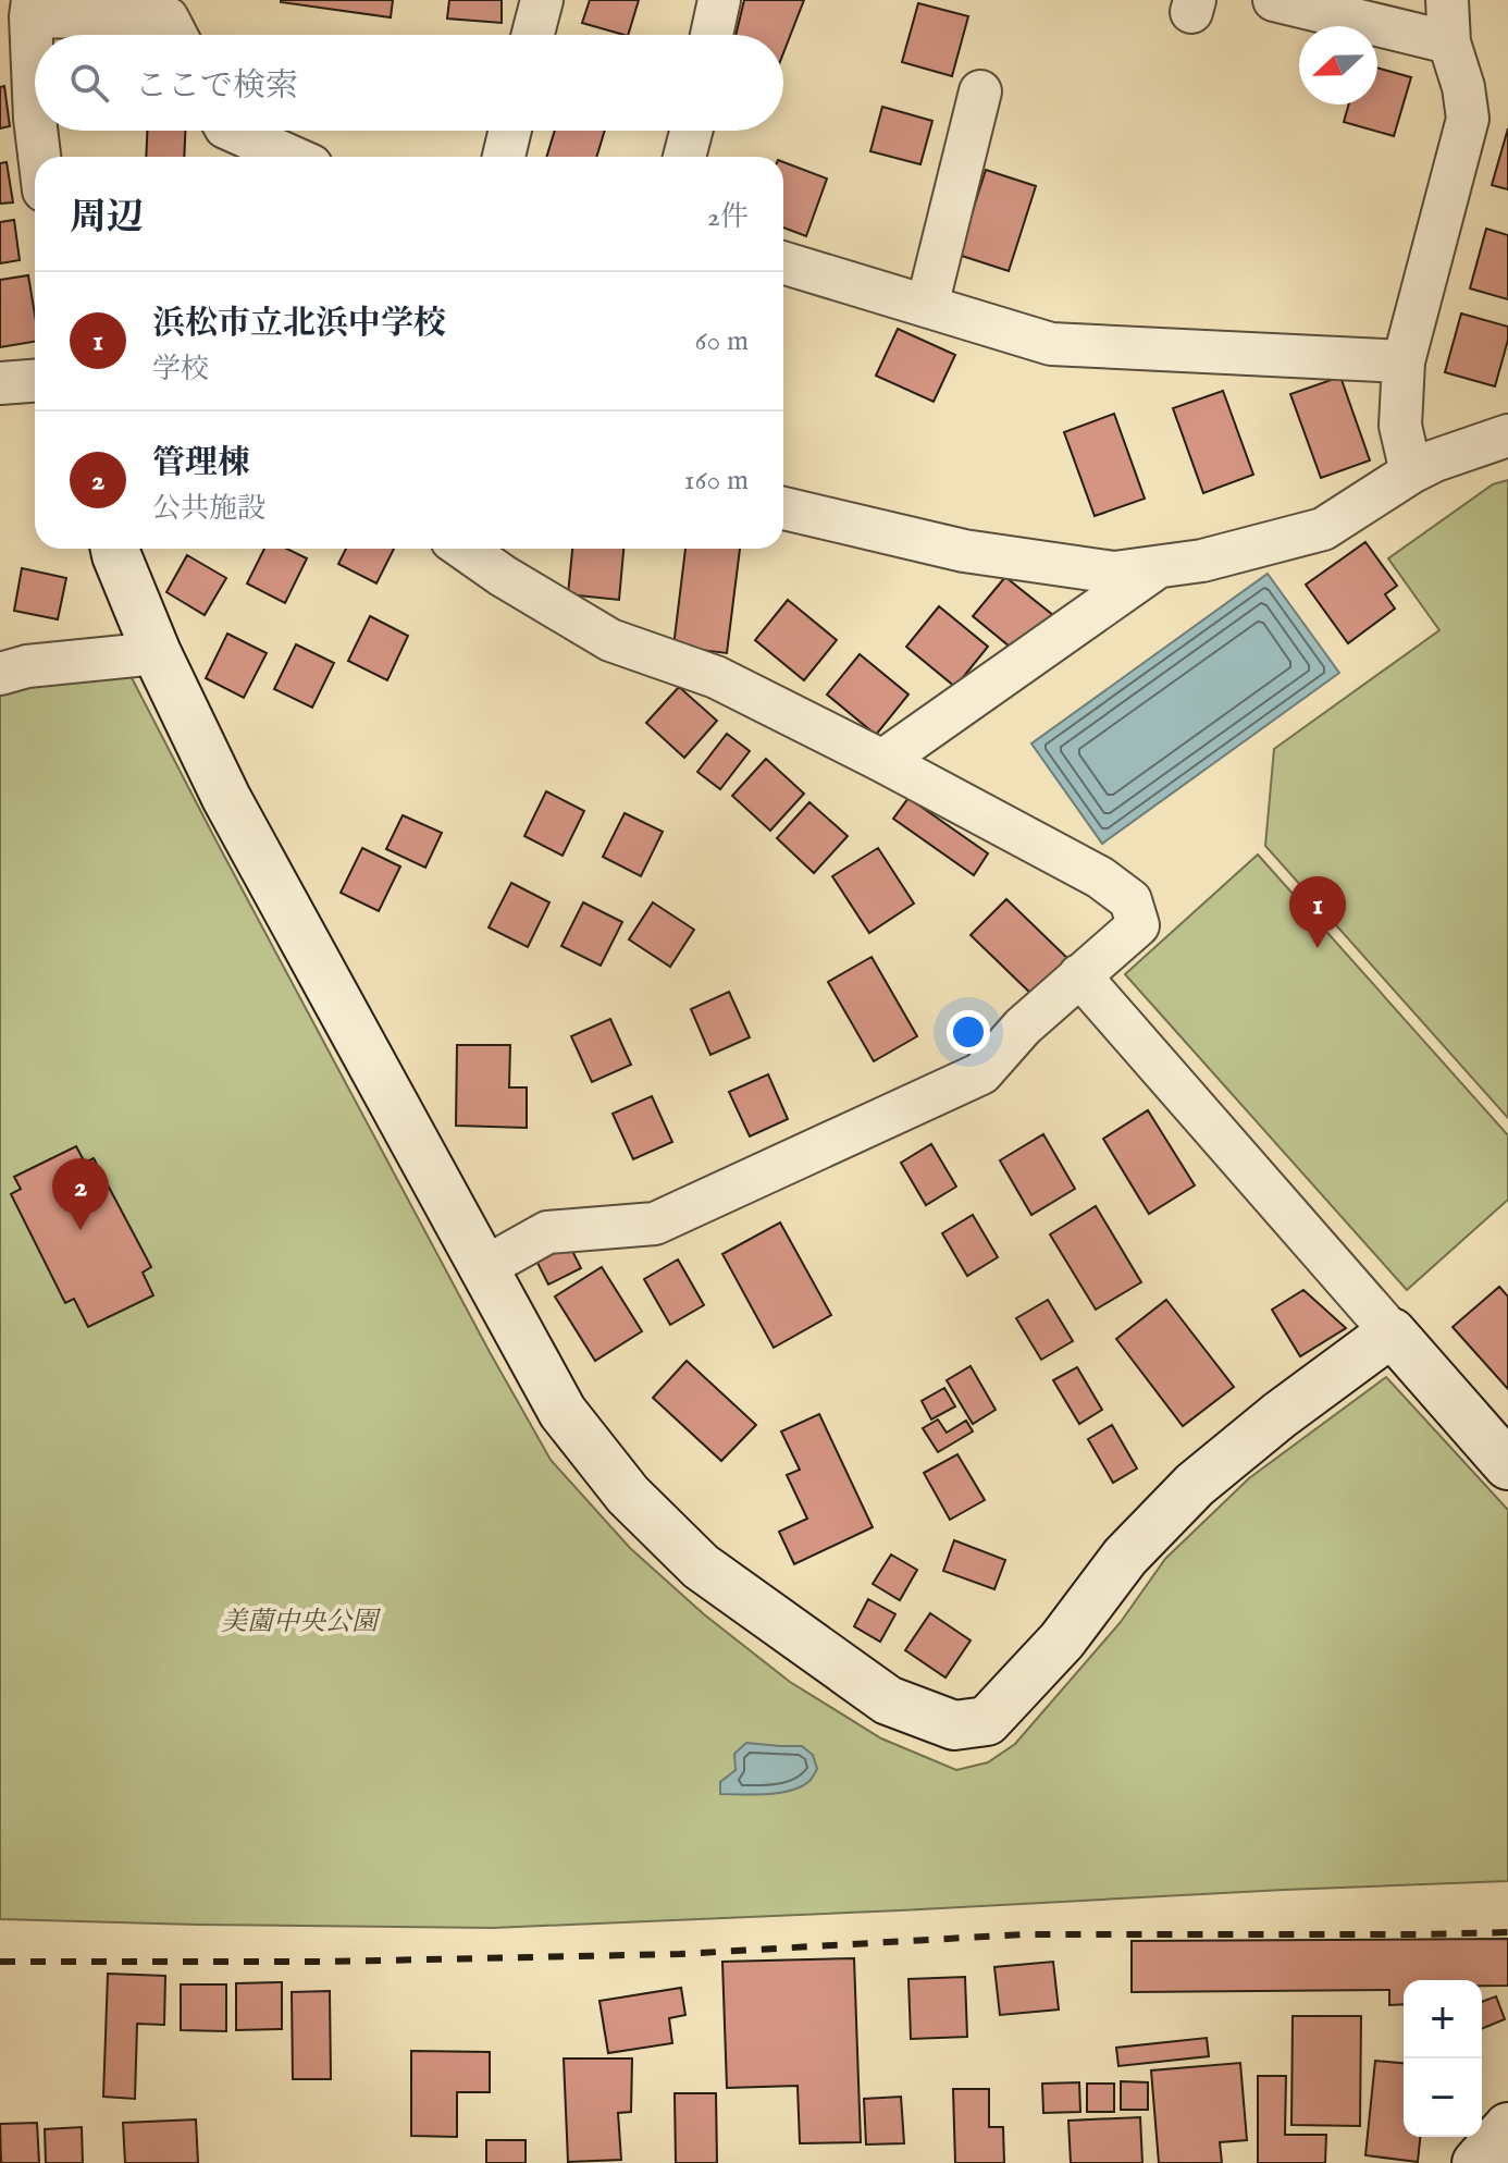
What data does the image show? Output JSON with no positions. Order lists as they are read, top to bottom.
{
  "parks": ["美薗中央公園"],
  "north": "left",
  "page": {
    "search": "ここで検索",
    "heading": ["周辺", "2件"],
    "list": [
      {
        "mark": "1",
        "name": "浜松市立北浜中学校",
        "note": "学校",
        "value": "60 m"
      },
      {
        "mark": "2",
        "name": "管理棟",
        "note": "公共施設",
        "value": "160 m"
      }
    ],
    "pins": ["1", "2"],
    "map_buttons": ["+", "−"]
  }
}
